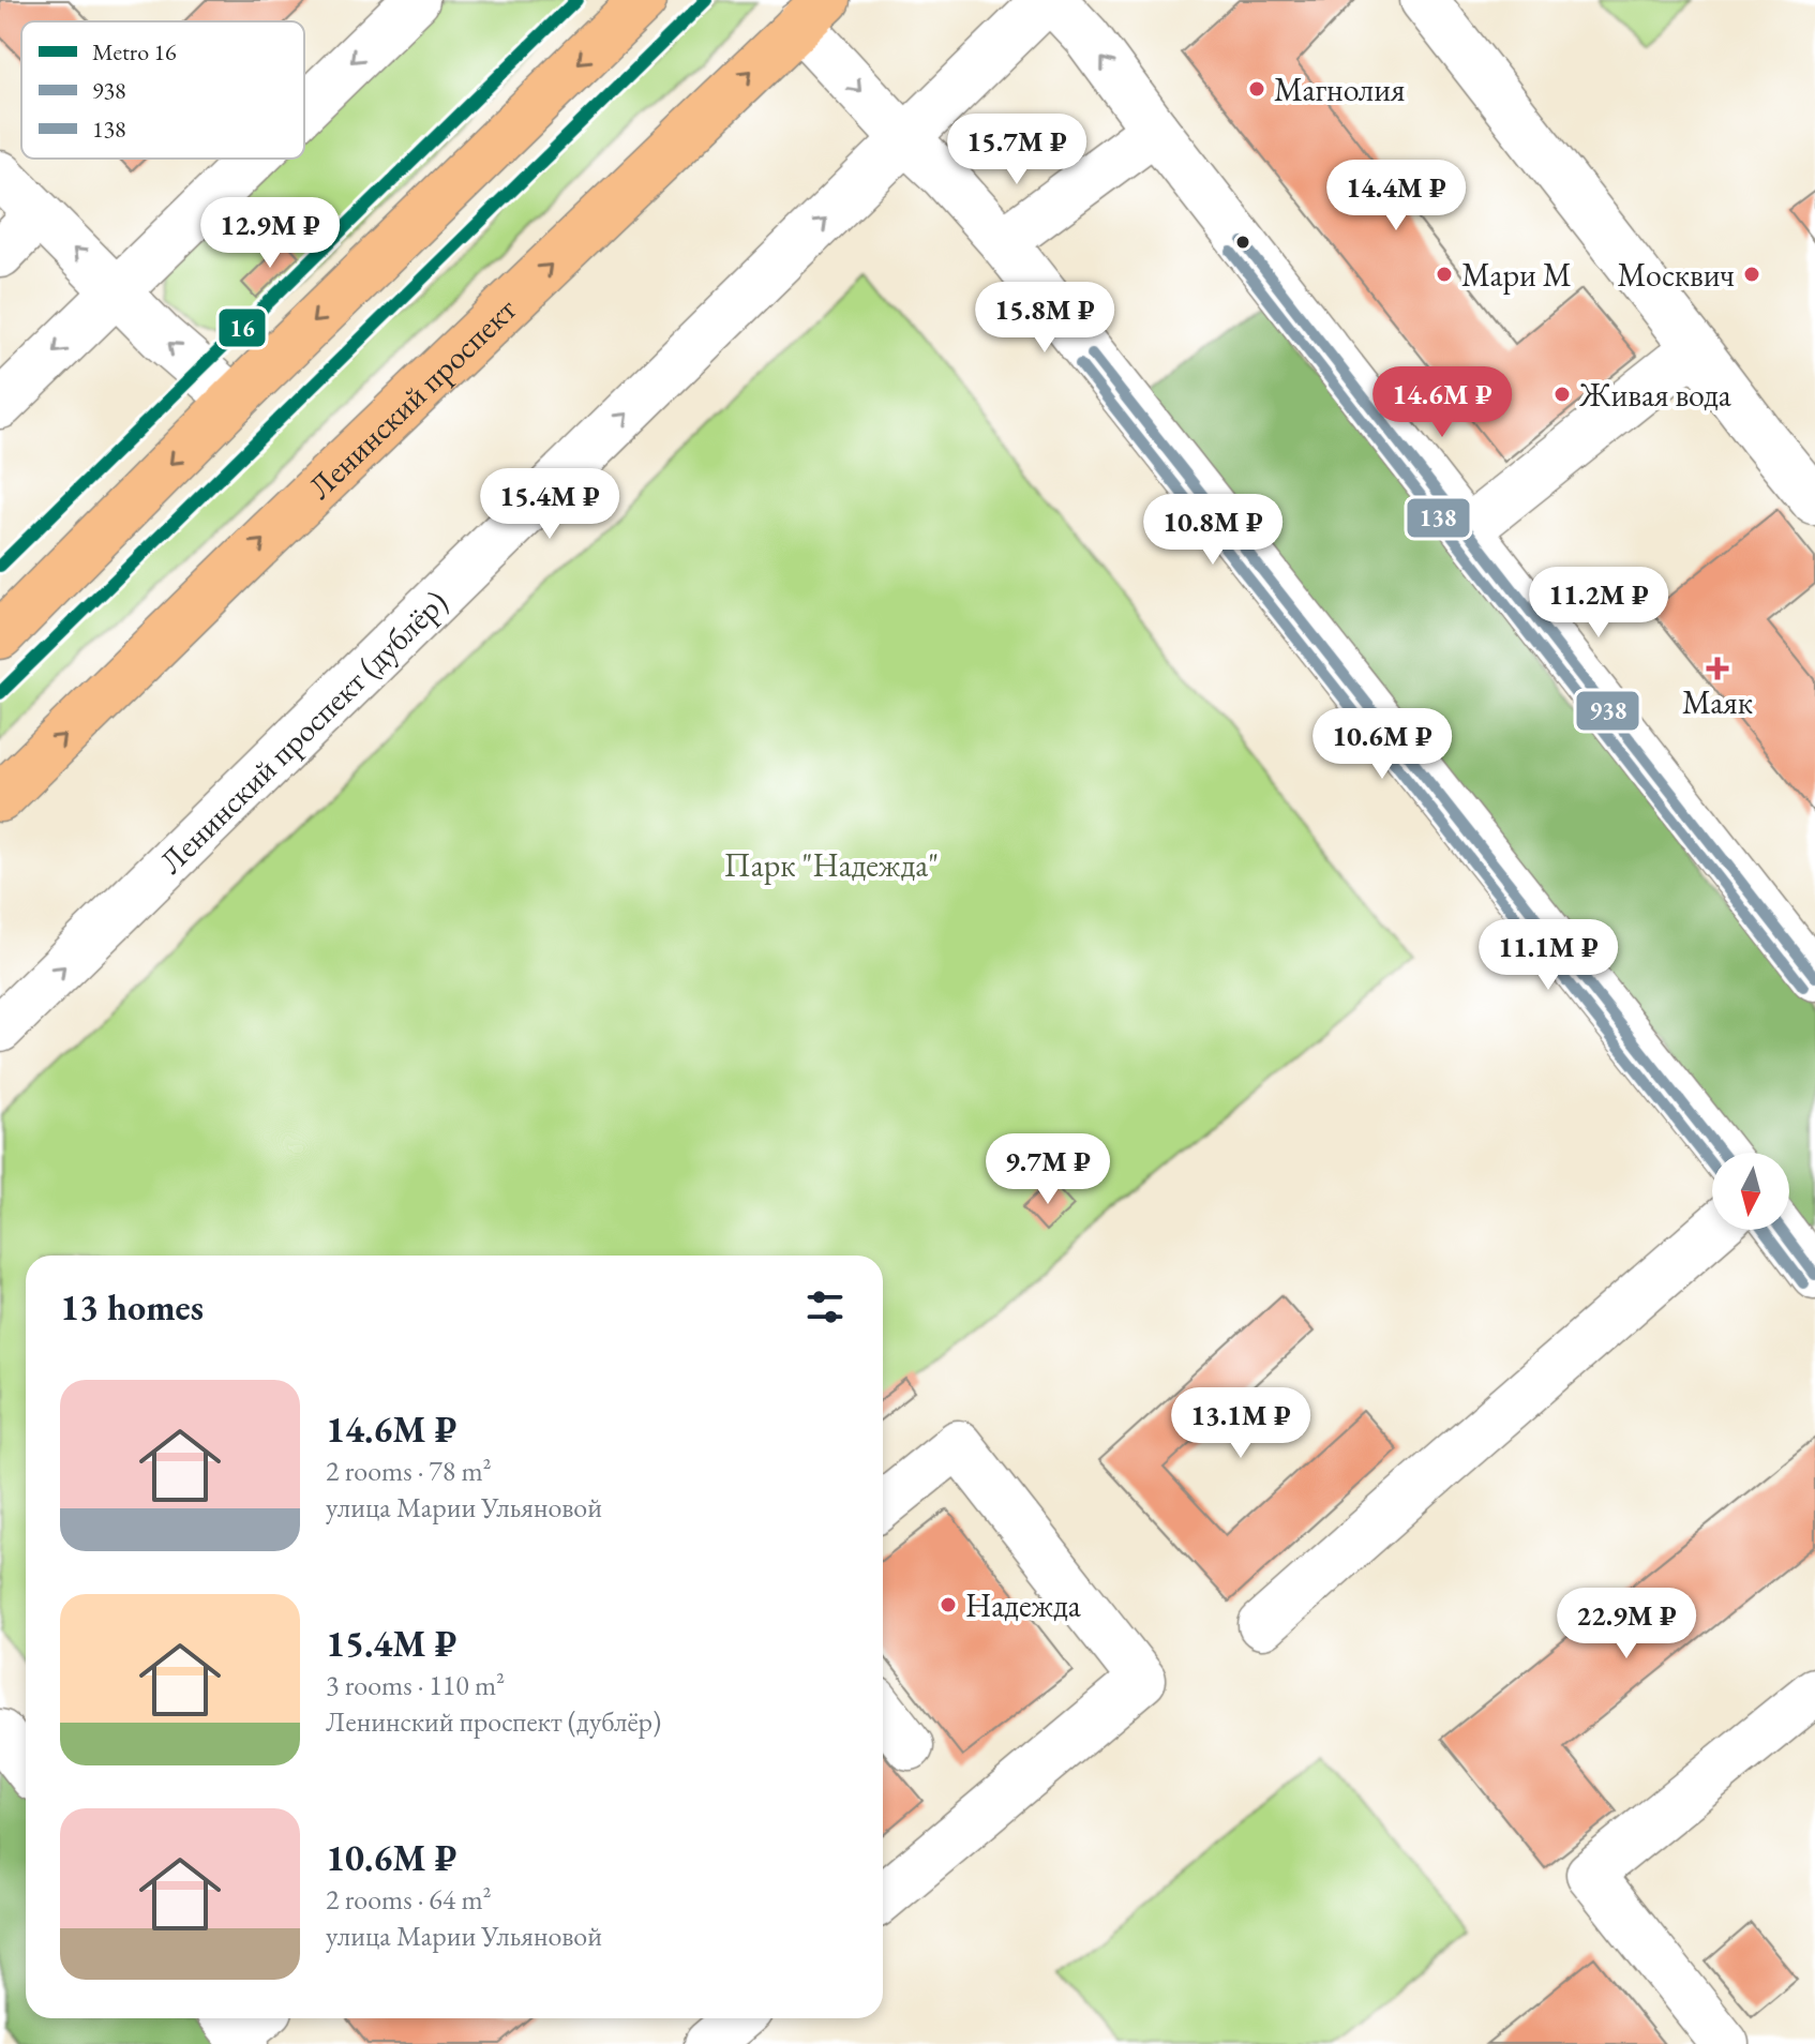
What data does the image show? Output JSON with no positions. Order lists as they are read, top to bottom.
{
  "streets": {
    "main road": ["Ленинский проспект"],
    "street": ["Ленинский проспект (дублёр)"]
  },
  "one_way": ["Ленинский проспект (дублёр)"],
  "parks": ["Парк \"Надежда\""],
  "places": {
    "other": [
      "Магнолия",
      "Мари М",
      "Москвич",
      "Живая вода",
      "Надежда"
    ],
    "health": ["Маяк"]
  },
  "lines": ["metro line 16", "transit line 938", "transit line 138"],
  "legend": ["Metro 16", "938", "138"],
  "north": "bottom",
  "page": {
    "price": [
      "15.7M ₽",
      "14.4M ₽",
      "12.9M ₽",
      "15.8M ₽",
      "14.6M ₽",
      "15.4M ₽",
      "10.8M ₽",
      "11.2M ₽",
      "10.6M ₽",
      "11.1M ₽",
      "9.7M ₽",
      "13.1M ₽",
      "22.9M ₽"
    ],
    "heading": "13 homes",
    "list": [
      {
        "name": "14.6M ₽",
        "note": "2 rooms · 78 m² · улица Марии Ульяновой"
      },
      {
        "name": "15.4M ₽",
        "note": "3 rooms · 110 m² · Ленинский проспект (дублёр)"
      },
      {
        "name": "10.6M ₽",
        "note": "2 rooms · 64 m² · улица Марии Ульяновой"
      }
    ]
  }
}
